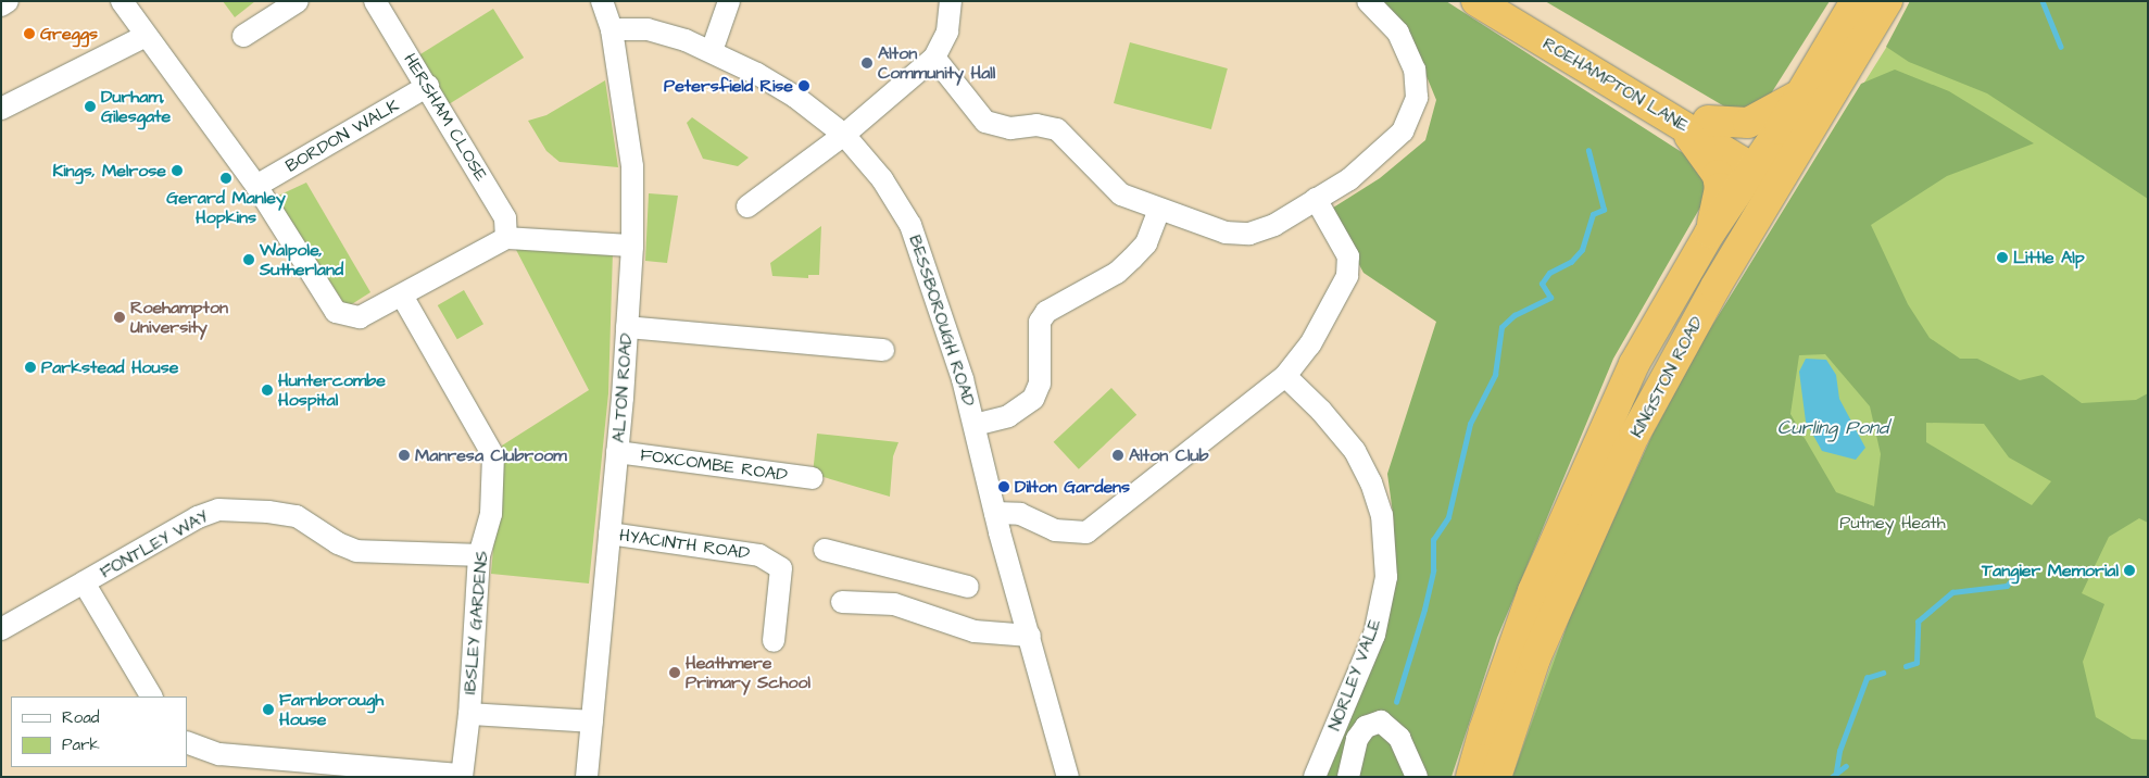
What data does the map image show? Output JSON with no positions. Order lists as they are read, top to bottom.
{
  "streets": {
    "highway": ["ROEHAMPTON LANE", "KINGSTON ROAD"],
    "street": [
      "HERSHAM CLOSE",
      "BORDON WALK",
      "BESSBOROUGH ROAD",
      "ALTON ROAD",
      "FOXCOMBE ROAD",
      "FONTLEY WAY",
      "HYACINTH ROAD",
      "IBSLEY GARDENS",
      "NORLEY VALE"
    ]
  },
  "crossings": [
    ["ROEHAMPTON LANE", "KINGSTON ROAD"],
    ["HERSHAM CLOSE", "BORDON WALK"],
    ["BESSBOROUGH ROAD", "ALTON ROAD"],
    ["ALTON ROAD", "FOXCOMBE ROAD"],
    ["ALTON ROAD", "HYACINTH ROAD"],
    ["ALTON ROAD", "IBSLEY GARDENS"],
    ["FONTLEY WAY", "IBSLEY GARDENS"]
  ],
  "water": ["Curling Pond"],
  "parks": ["Putney Heath"],
  "places": [
    "Greggs",
    "Alton Community Hall",
    "Petersfield Rise",
    "Durham, Gilesgate",
    "Kings, Melrose",
    "Gerard Manley Hopkins",
    "Little Alp",
    "Walpole, Sutherland",
    "Roehampton University",
    "Parkstead House",
    "Huntercombe Hospital",
    "Manresa Clubroom",
    "Alton Club",
    "Dilton Gardens",
    "Tangier Memorial",
    "Heathmere Primary School",
    "Farnborough House"
  ],
  "legend": ["Road", "Park"]
}
